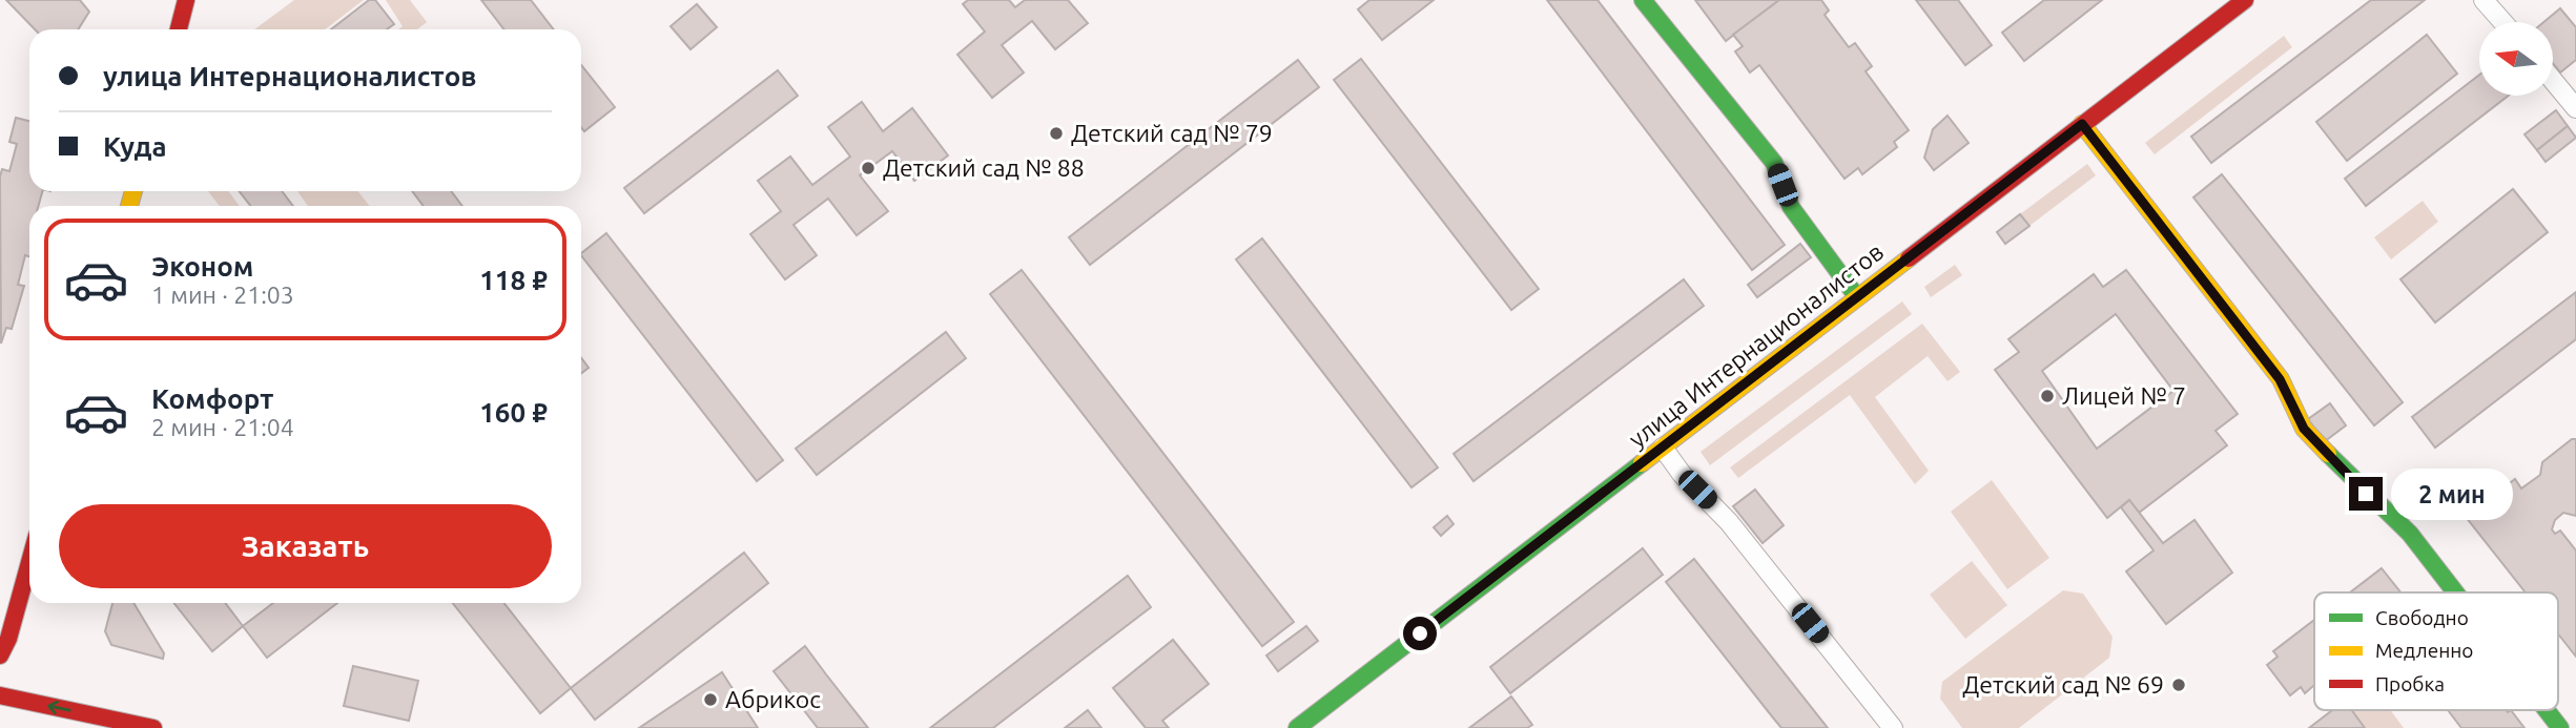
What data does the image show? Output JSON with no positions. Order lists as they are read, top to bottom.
{
  "streets": {
    "street": ["улица Интернационалистов"]
  },
  "places": [
    "Детский сад № 79",
    "Детский сад № 88",
    "Лицей № 7",
    "Детский сад № 69",
    "Абрикос"
  ],
  "legend": ["Свободно", "Медленно", "Пробка"],
  "north": "left",
  "page": {
    "banner": ["улица Интернационалистов", "Куда"],
    "list": [
      {
        "name": "Эконом",
        "note": "1 мин · 21:03",
        "value": "118 ₽"
      },
      {
        "name": "Комфорт",
        "note": "2 мин · 21:04",
        "value": "160 ₽"
      }
    ],
    "bubble": "2 мин",
    "buttons": "Заказать"
  }
}
